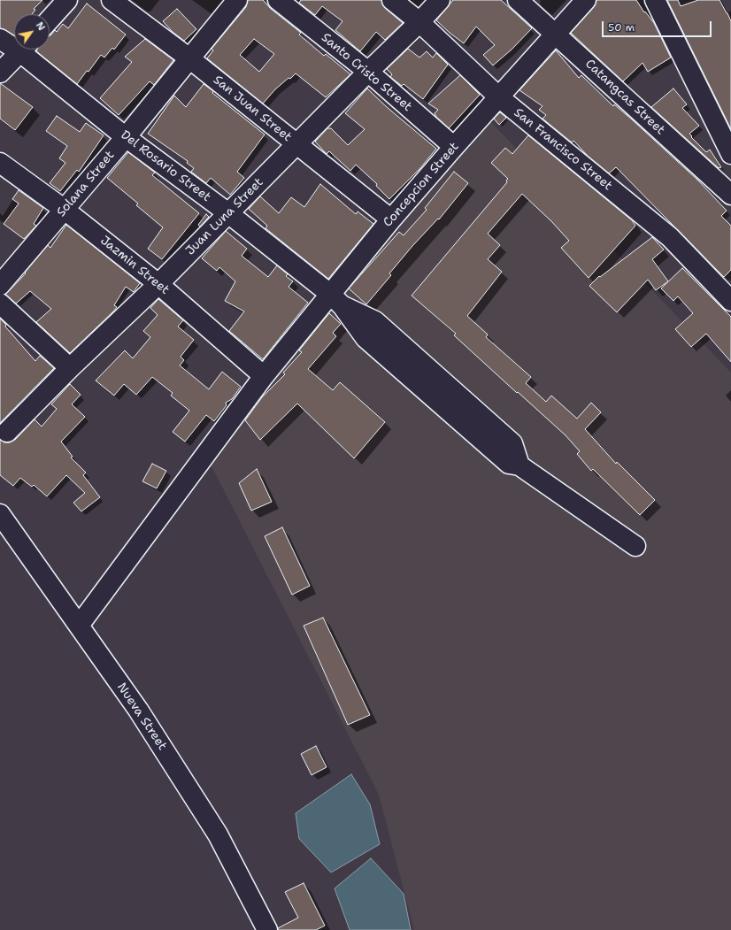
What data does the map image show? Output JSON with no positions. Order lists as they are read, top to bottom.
{
  "streets": {
    "street": [
      "Santo Cristo Street",
      "Catangcas Street",
      "San Juan Street",
      "San Francisco Street",
      "Del Rosario Street",
      "Solana Street",
      "Concepcion Street",
      "Juan Luna Street",
      "Jazmin Street",
      "Nueva Street"
    ]
  },
  "crossings": [
    ["Santo Cristo Street", "Concepcion Street"],
    ["Santo Cristo Street", "Juan Luna Street"],
    ["Catangcas Street", "Concepcion Street"],
    ["San Juan Street", "Solana Street"],
    ["San Juan Street", "Concepcion Street"],
    ["San Juan Street", "Juan Luna Street"],
    ["San Francisco Street", "Concepcion Street"],
    ["San Francisco Street", "Juan Luna Street"],
    ["Del Rosario Street", "Solana Street"],
    ["Del Rosario Street", "Concepcion Street"],
    ["Del Rosario Street", "Juan Luna Street"],
    ["Solana Street", "Jazmin Street"],
    ["Concepcion Street", "Jazmin Street"],
    ["Concepcion Street", "Nueva Street"],
    ["Juan Luna Street", "Jazmin Street"]
  ],
  "scale_bar": "50 m",
  "north": "top right"
}
